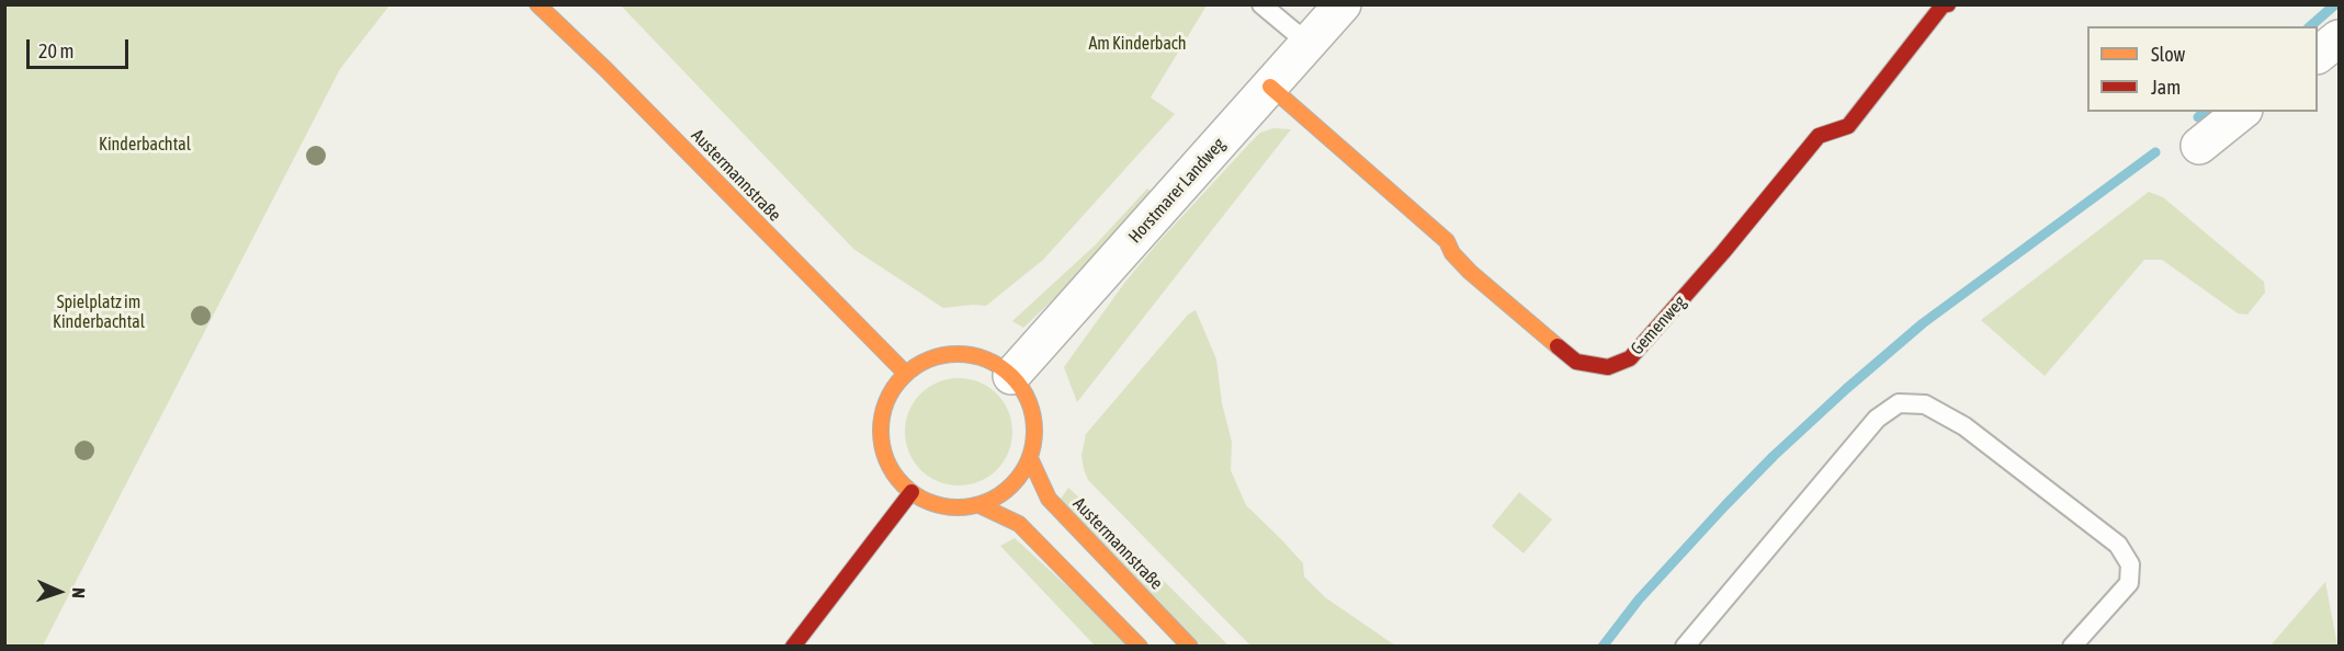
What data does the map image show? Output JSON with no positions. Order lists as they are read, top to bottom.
{
  "streets": {
    "main road": ["Austermannstraße", "Gemenweg"],
    "street": ["Horstmarer Landweg"]
  },
  "crossings": [
    ["Austermannstraße", "Horstmarer Landweg"],
    ["Horstmarer Landweg", "Gemenweg"]
  ],
  "parks": ["Am Kinderbach", "Kinderbachtal", "Spielplatz im Kinderbachtal"],
  "legend": ["Slow", "Jam"],
  "scale_bar": "20 m",
  "north": "right"
}
